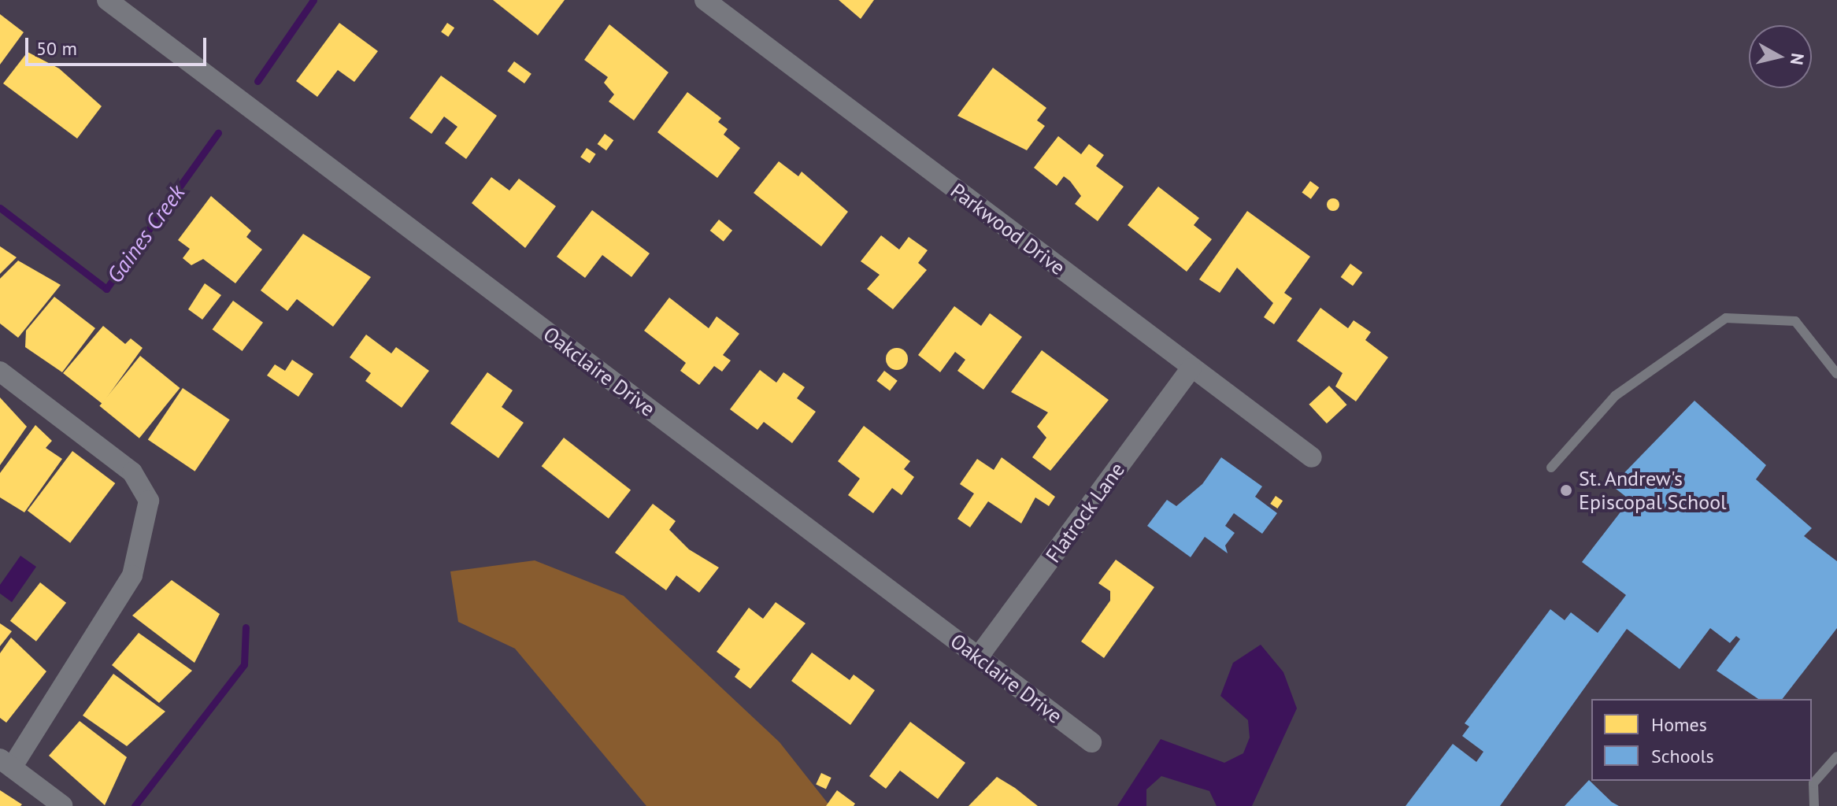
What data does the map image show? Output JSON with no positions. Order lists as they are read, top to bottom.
{
  "streets": {
    "street": ["Parkwood Drive", "Oakclaire Drive", "Flatrock Lane"]
  },
  "crossings": [
    ["Parkwood Drive", "Flatrock Lane"],
    ["Oakclaire Drive", "Flatrock Lane"]
  ],
  "water": ["Gaines Creek"],
  "places": ["St. Andrew's Episcopal School"],
  "legend": ["Homes", "Schools"],
  "scale_bar": "50 m",
  "north": "right"
}
